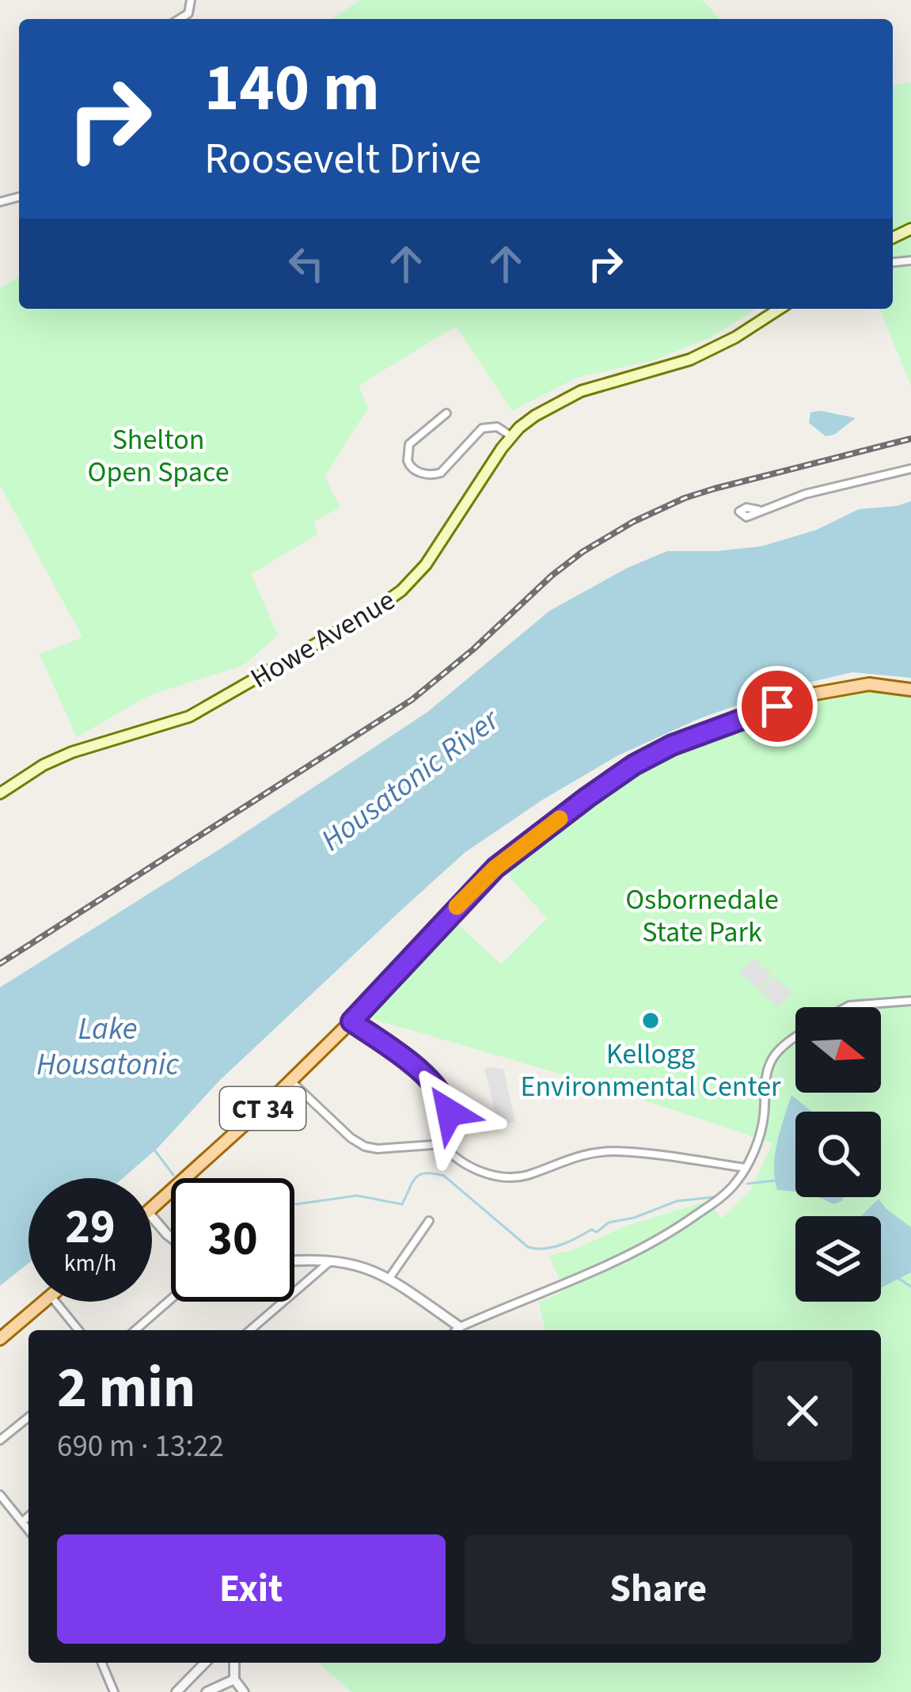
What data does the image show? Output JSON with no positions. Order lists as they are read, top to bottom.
{
  "streets": {
    "main road": ["Howe Avenue", "CT 34"]
  },
  "water": ["Housatonic River", "Lake Housatonic"],
  "parks": ["Shelton Open Space", "Osbornedale State Park"],
  "places": ["Kellogg Environmental Center"],
  "north": "right",
  "page": {
    "turn": ["140 m", "Roosevelt Drive"],
    "speed": "29 km/h",
    "limit": "30",
    "heading": ["2 min", "690 m · 13:22"],
    "buttons": ["Exit", "Share"]
  }
}
